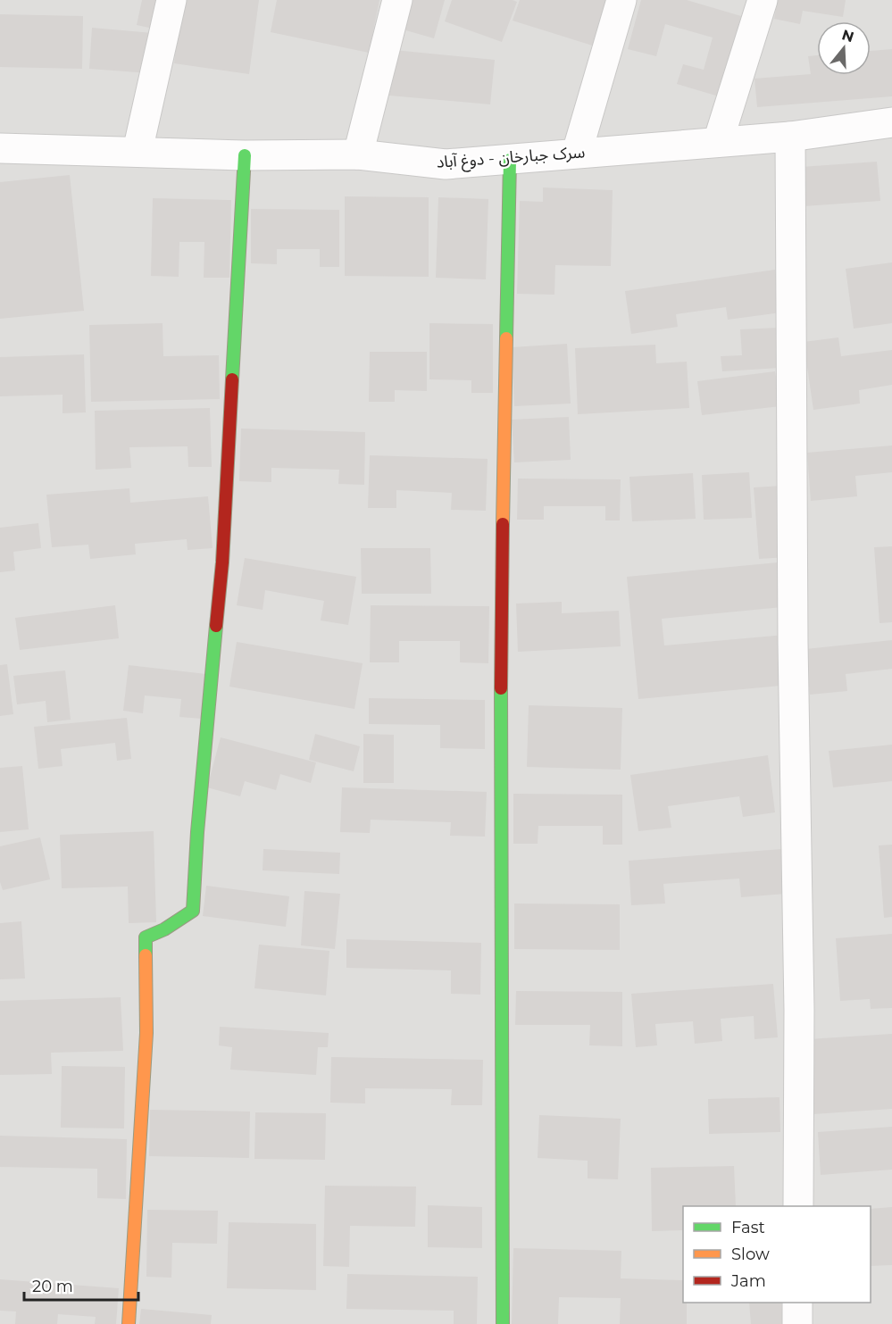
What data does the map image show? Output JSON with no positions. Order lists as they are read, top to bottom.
{
  "streets": {
    "street": ["سرک جبارخان - دوغ آباد"]
  },
  "legend": ["Fast", "Slow", "Jam"],
  "scale_bar": "20 m",
  "north": "top"
}
